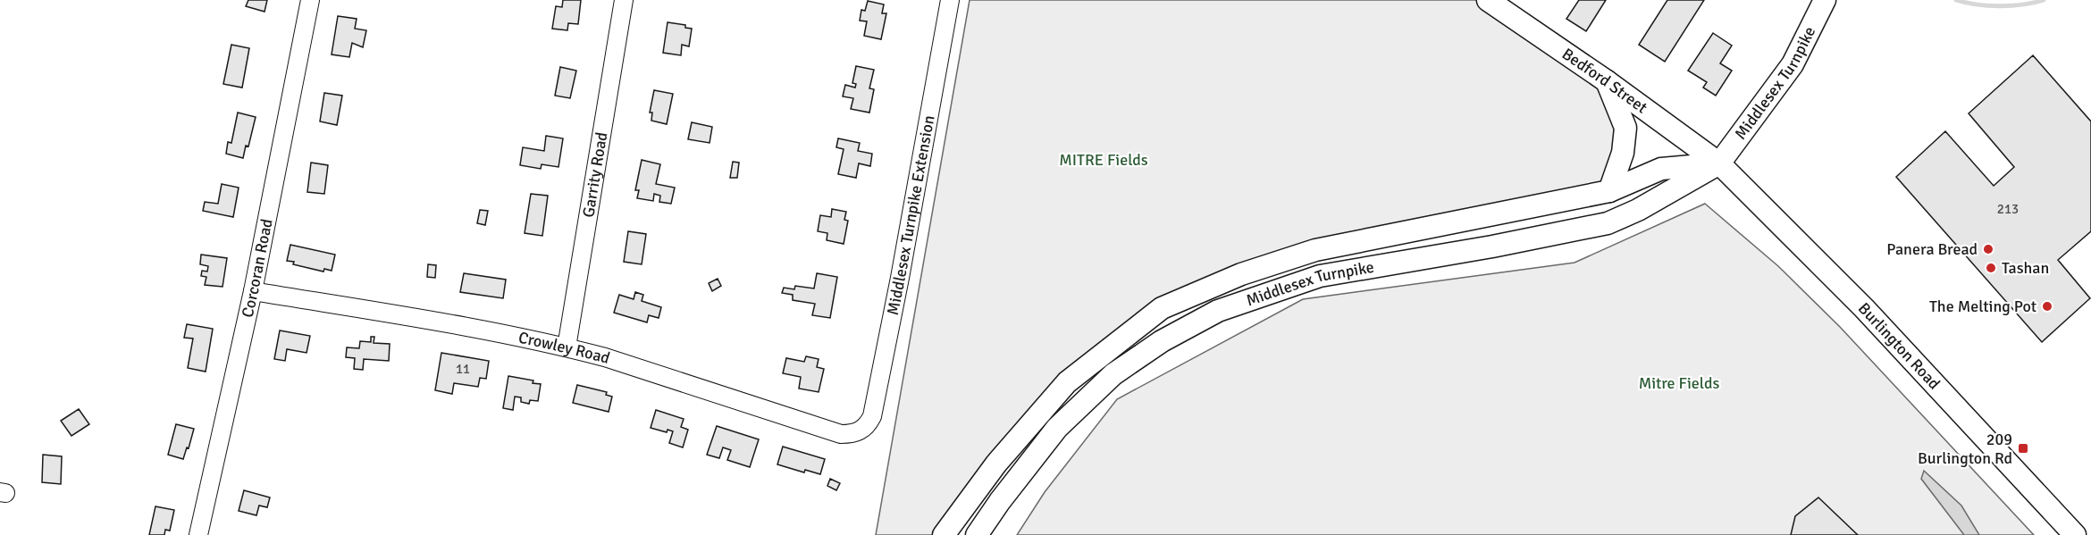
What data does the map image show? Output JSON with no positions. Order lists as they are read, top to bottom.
{
  "streets": {
    "main road": ["Bedford Street", "Middlesex Turnpike", "Burlington Road"],
    "street": [
      "Garrity Road",
      "Middlesex Turnpike Extension",
      "Corcoran Road",
      "Crowley Road"
    ]
  },
  "crossings": [
    ["Bedford Street", "Middlesex Turnpike"],
    ["Bedford Street", "Burlington Road"],
    ["Middlesex Turnpike", "Burlington Road"],
    ["Garrity Road", "Crowley Road"],
    ["Middlesex Turnpike Extension", "Crowley Road"],
    ["Corcoran Road", "Crowley Road"]
  ],
  "parks": ["MITRE Fields", "Mitre Fields"],
  "places": {
    "other": ["Panera Bread", "Tashan", "The Melting Pot"],
    "transit": ["209 Burlington Rd"]
  },
  "house_numbers": ["213", "11"]
}
